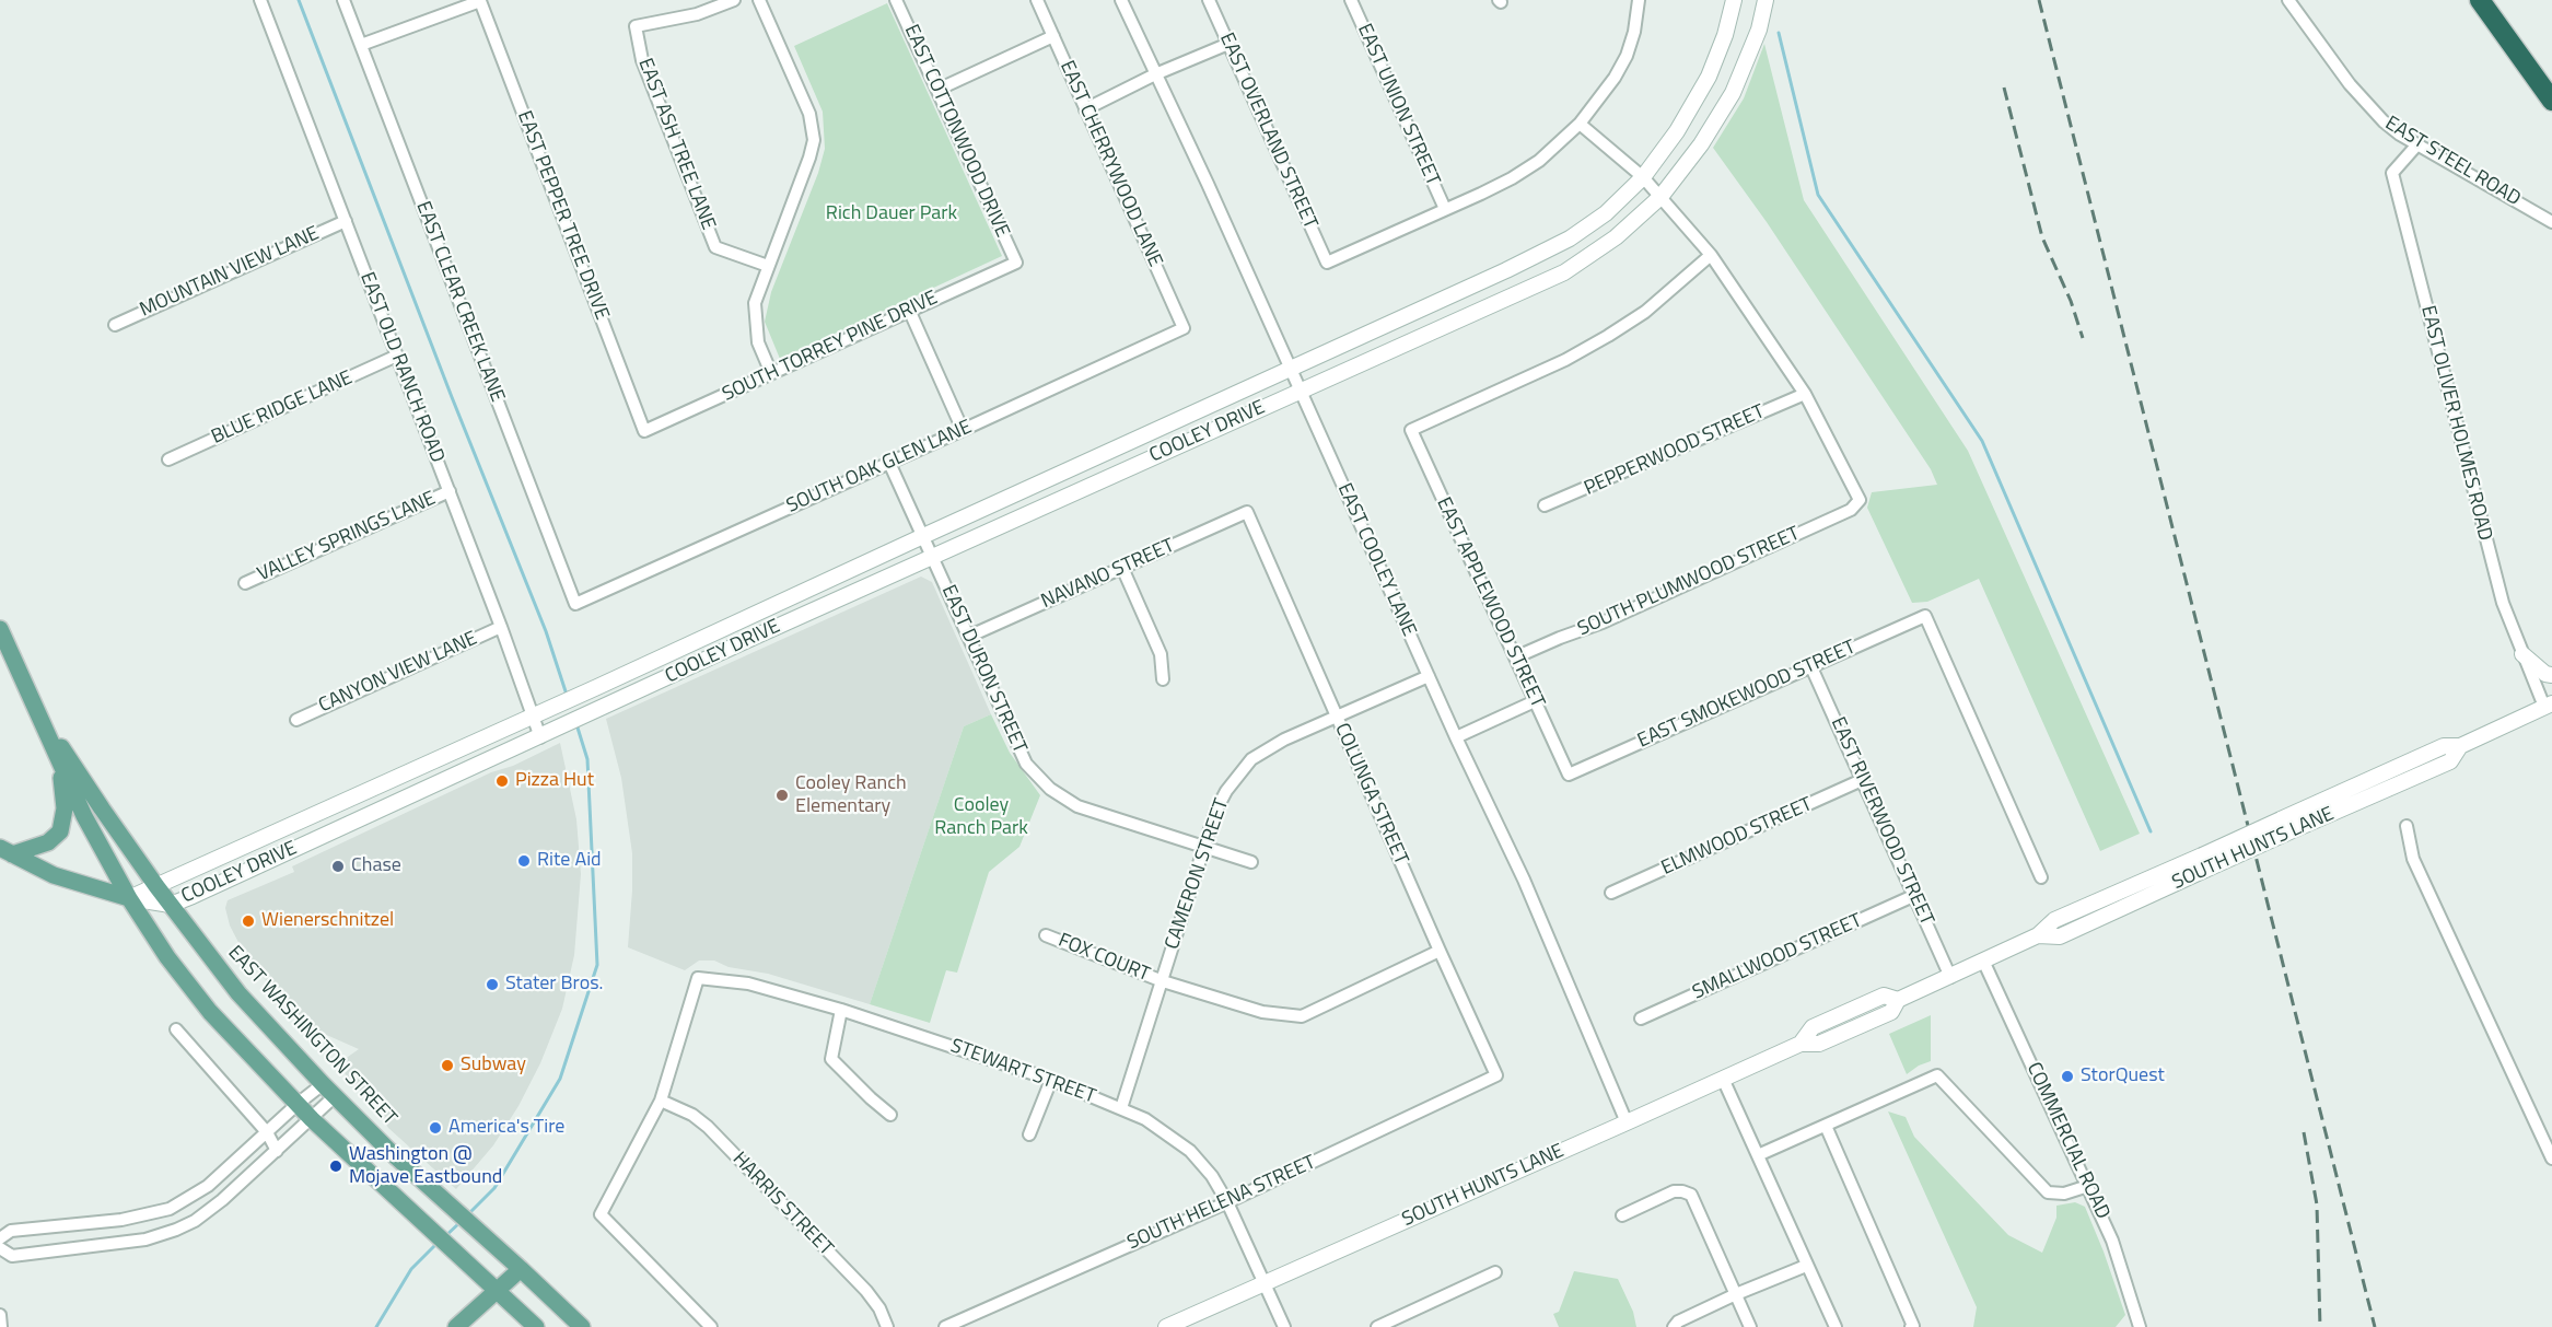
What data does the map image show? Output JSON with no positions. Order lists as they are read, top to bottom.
{
  "streets": {
    "main road": ["EAST WASHINGTON STREET"],
    "street": [
      "EAST UNION STREET",
      "EAST COTTONWOOD DRIVE",
      "EAST OVERLAND STREET",
      "EAST ASH TREE LANE",
      "EAST STEEL ROAD",
      "EAST CHERRYWOOD LANE",
      "EAST PEPPER TREE DRIVE",
      "MOUNTAIN VIEW LANE",
      "EAST CLEAR CREEK LANE",
      "SOUTH TORREY PINE DRIVE",
      "EAST OLD RANCH ROAD",
      "BLUE RIDGE LANE",
      "EAST OLIVER HOLMES ROAD",
      "COOLEY DRIVE",
      "PEPPERWOOD STREET",
      "SOUTH OAK GLEN LANE",
      "VALLEY SPRINGS LANE",
      "EAST COOLEY LANE",
      "NAVANO STREET",
      "SOUTH PLUMWOOD STREET",
      "EAST APPLEWOOD STREET",
      "EAST DURON STREET",
      "CANYON VIEW LANE",
      "EAST SMOKEWOOD STREET",
      "COLUNGA STREET",
      "EAST RIVERWOOD STREET",
      "ELMWOOD STREET",
      "SOUTH HUNTS LANE",
      "CAMERON STREET",
      "SMALLWOOD STREET",
      "FOX COURT",
      "STEWART STREET",
      "COMMERCIAL ROAD",
      "SOUTH HELENA STREET",
      "HARRIS STREET"
    ]
  },
  "crossings": [
    ["EAST UNION STREET", "EAST OVERLAND STREET"],
    ["EAST COTTONWOOD DRIVE", "SOUTH TORREY PINE DRIVE"],
    ["EAST STEEL ROAD", "EAST OLIVER HOLMES ROAD"],
    ["EAST CHERRYWOOD LANE", "SOUTH OAK GLEN LANE"],
    ["EAST PEPPER TREE DRIVE", "SOUTH TORREY PINE DRIVE"],
    ["MOUNTAIN VIEW LANE", "EAST OLD RANCH ROAD"],
    ["EAST CLEAR CREEK LANE", "SOUTH OAK GLEN LANE"],
    ["EAST OLD RANCH ROAD", "BLUE RIDGE LANE"],
    ["EAST OLD RANCH ROAD", "COOLEY DRIVE"],
    ["EAST OLD RANCH ROAD", "VALLEY SPRINGS LANE"],
    ["EAST OLD RANCH ROAD", "CANYON VIEW LANE"],
    ["EAST OLIVER HOLMES ROAD", "SOUTH HUNTS LANE"],
    ["COOLEY DRIVE", "EAST COOLEY LANE"],
    ["COOLEY DRIVE", "EAST DURON STREET"],
    ["COOLEY DRIVE", "EAST WASHINGTON STREET"],
    ["PEPPERWOOD STREET", "SOUTH PLUMWOOD STREET"],
    ["SOUTH OAK GLEN LANE", "EAST DURON STREET"],
    ["EAST COOLEY LANE", "SOUTH HUNTS LANE"],
    ["EAST COOLEY LANE", "CAMERON STREET"],
    ["NAVANO STREET", "EAST DURON STREET"],
    ["NAVANO STREET", "COLUNGA STREET"],
    ["SOUTH PLUMWOOD STREET", "EAST APPLEWOOD STREET"],
    ["EAST APPLEWOOD STREET", "EAST SMOKEWOOD STREET"],
    ["EAST DURON STREET", "CAMERON STREET"],
    ["EAST SMOKEWOOD STREET", "EAST RIVERWOOD STREET"],
    ["COLUNGA STREET", "CAMERON STREET"],
    ["COLUNGA STREET", "FOX COURT"],
    ["COLUNGA STREET", "SOUTH HELENA STREET"],
    ["EAST RIVERWOOD STREET", "ELMWOOD STREET"],
    ["EAST RIVERWOOD STREET", "SOUTH HUNTS LANE"],
    ["EAST RIVERWOOD STREET", "SMALLWOOD STREET"],
    ["SOUTH HUNTS LANE", "STEWART STREET"],
    ["SOUTH HUNTS LANE", "COMMERCIAL ROAD"],
    ["CAMERON STREET", "FOX COURT"],
    ["CAMERON STREET", "STEWART STREET"],
    ["STEWART STREET", "SOUTH HELENA STREET"],
    ["STEWART STREET", "HARRIS STREET"]
  ],
  "parks": ["Rich Dauer Park", "Cooley Ranch Park"],
  "places": [
    "Pizza Hut",
    "Cooley Ranch Elementary",
    "Rite Aid",
    "Chase",
    "Wienerschnitzel",
    "Stater Bros.",
    "Subway",
    "StorQuest",
    "America's Tire",
    "Washington @ Mojave Eastbound"
  ]
}
